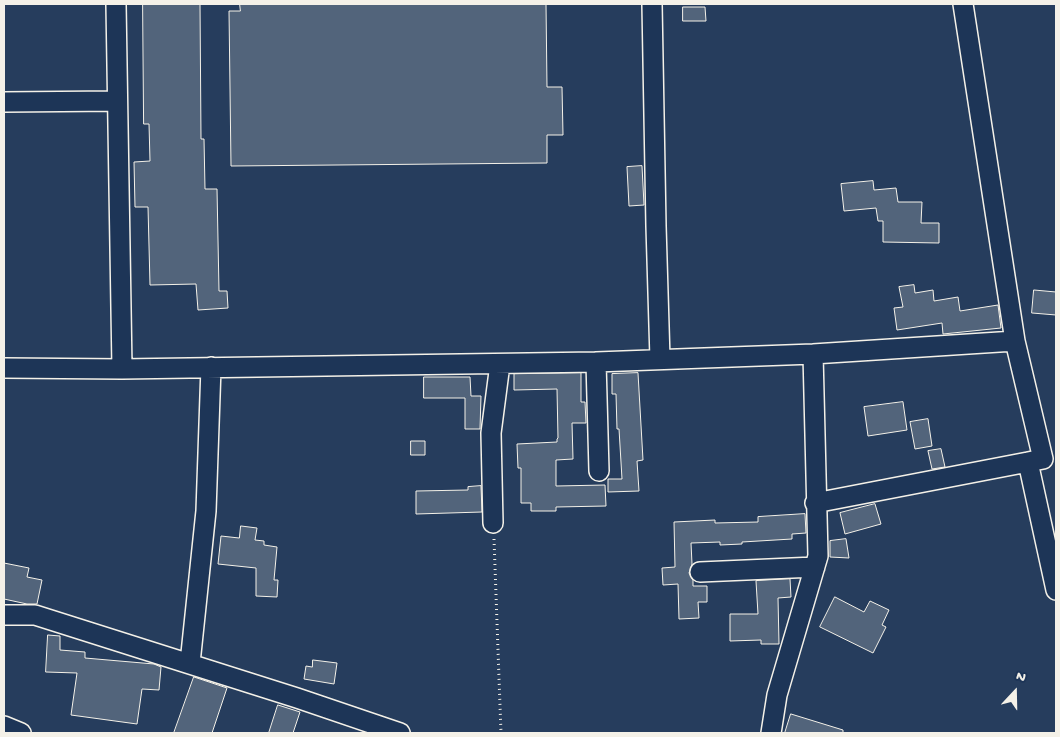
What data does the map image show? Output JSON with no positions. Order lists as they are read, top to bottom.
{
  "north": "top"
}
